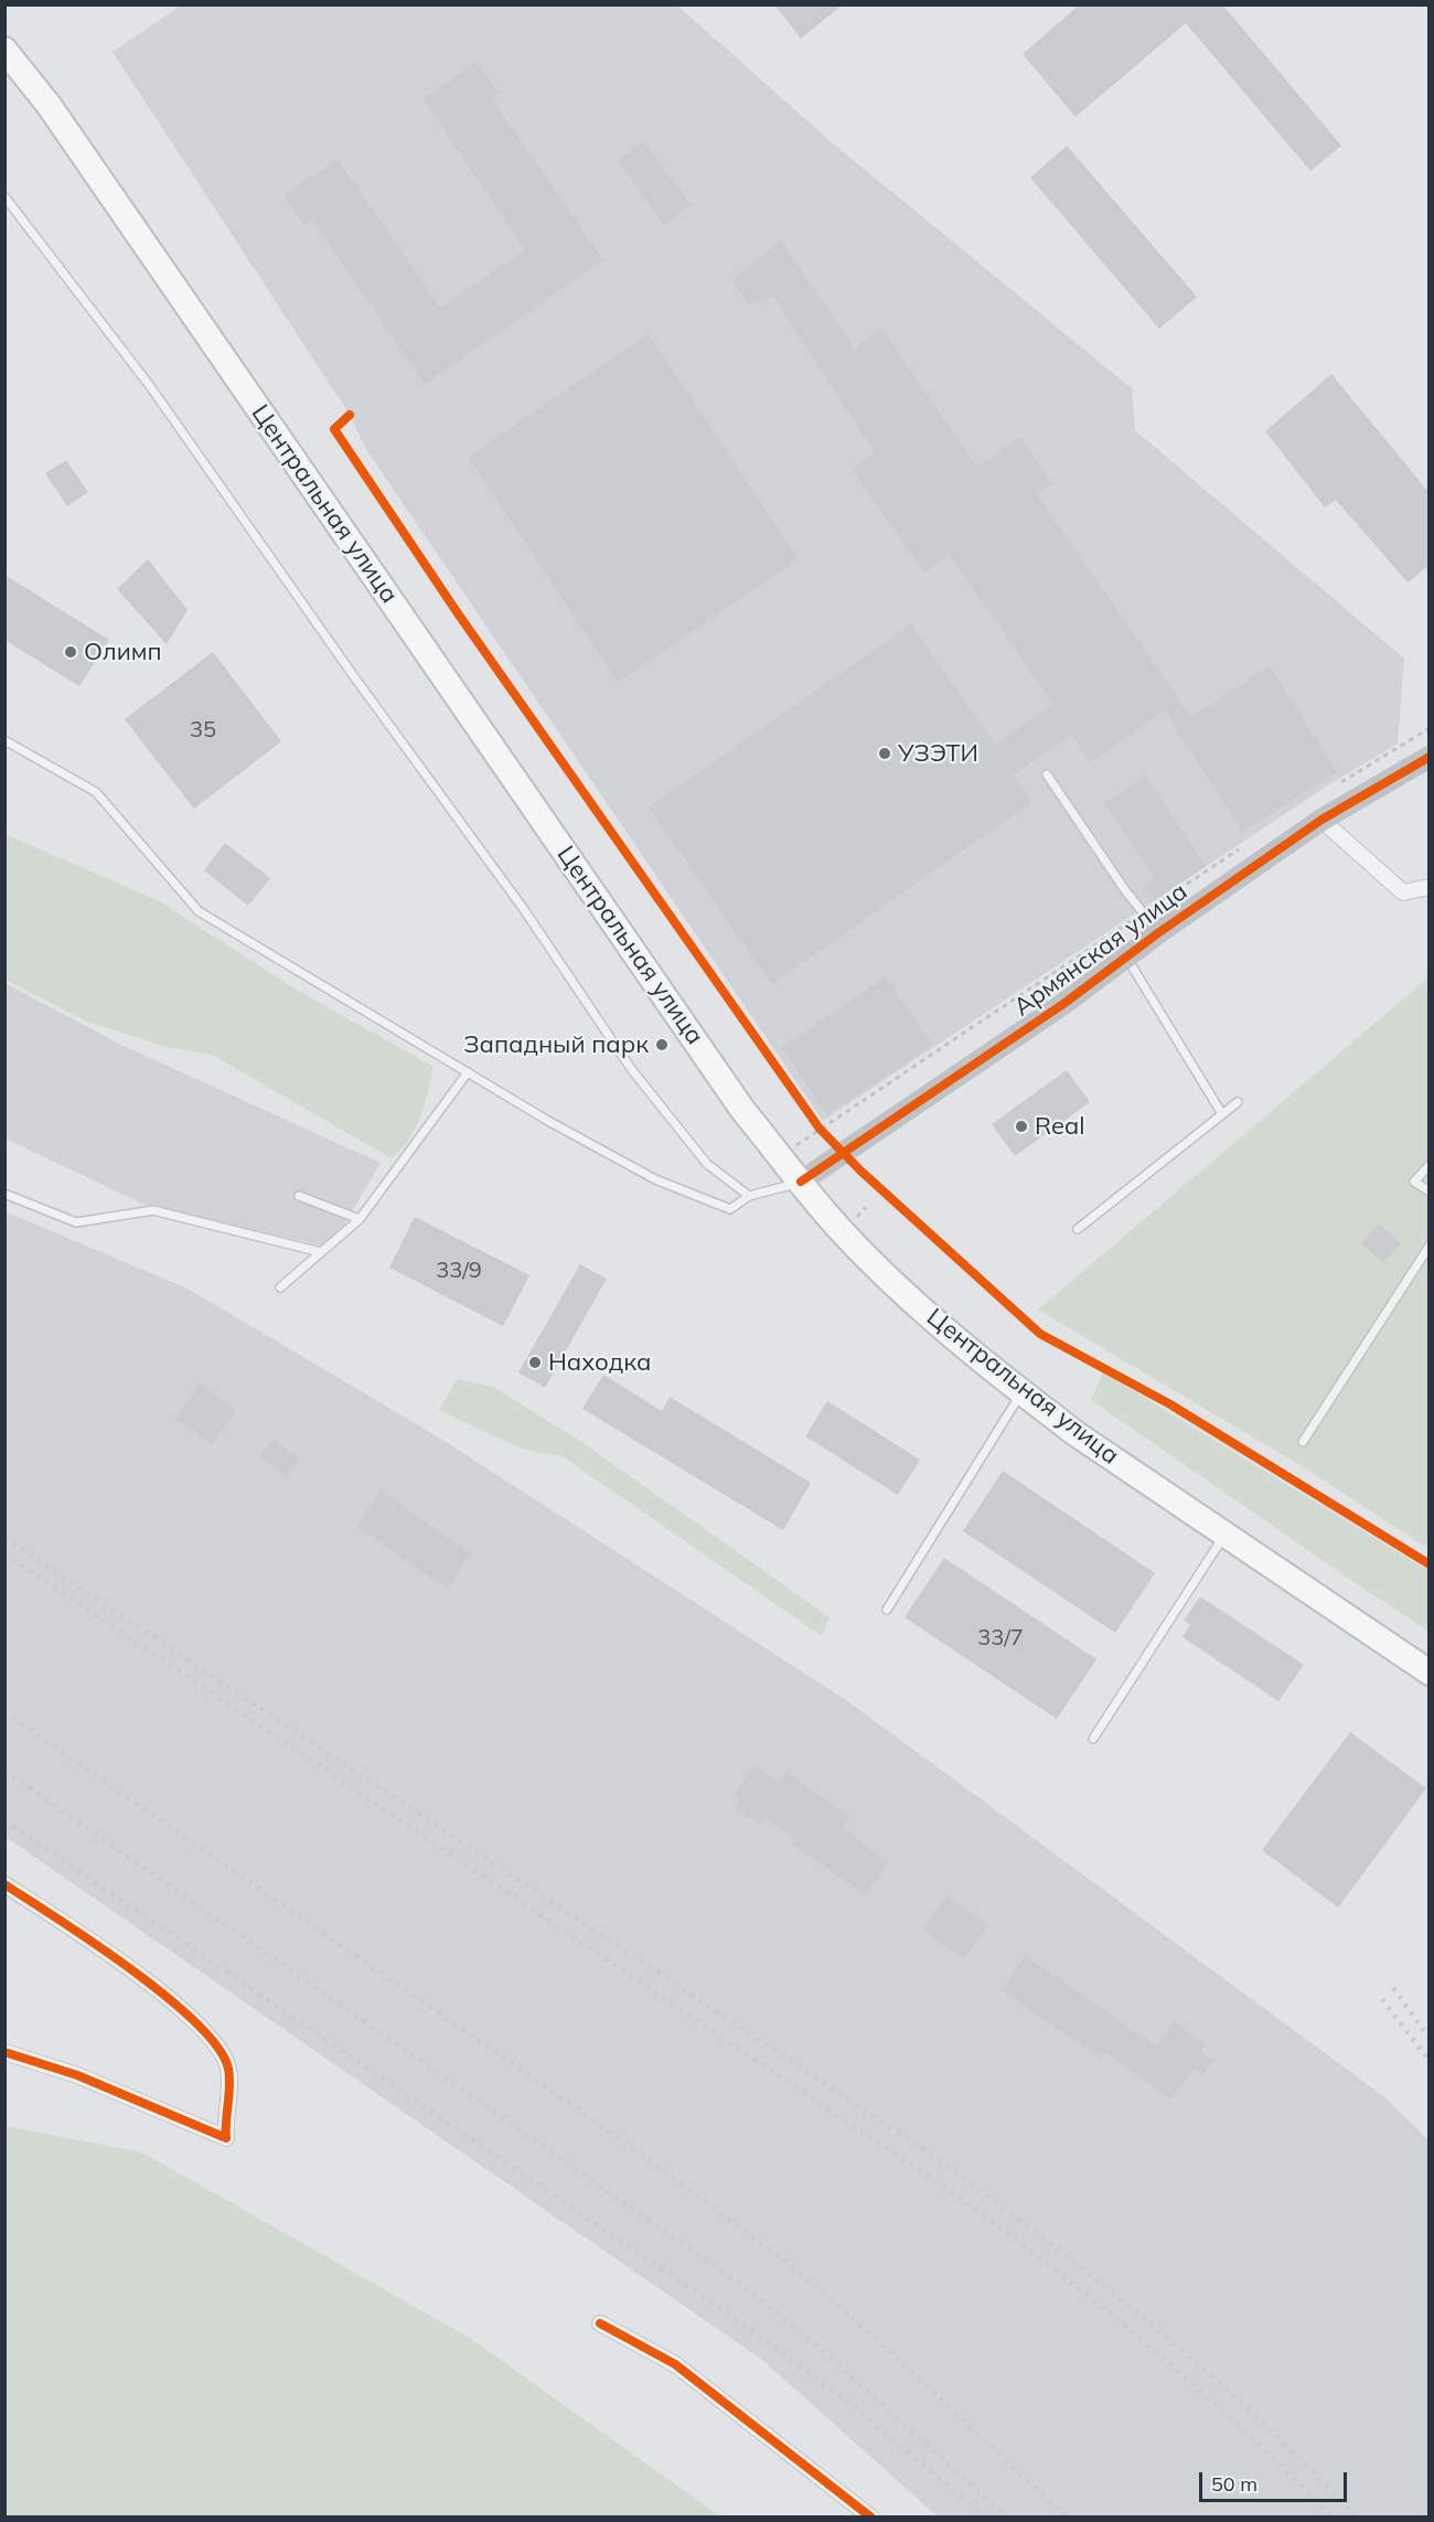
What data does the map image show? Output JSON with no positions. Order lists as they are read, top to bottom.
{
  "streets": {
    "main road": ["Центральная улица"],
    "street": ["Армянская улица"]
  },
  "crossings": [
    ["Центральная улица", "Армянская улица"]
  ],
  "places": [
    "Олимп",
    "УЗЭТИ",
    "Западный парк",
    "Real",
    "Находка"
  ],
  "house_numbers": ["35", "33/9", "33/7"],
  "scale_bar": "50 m"
}
